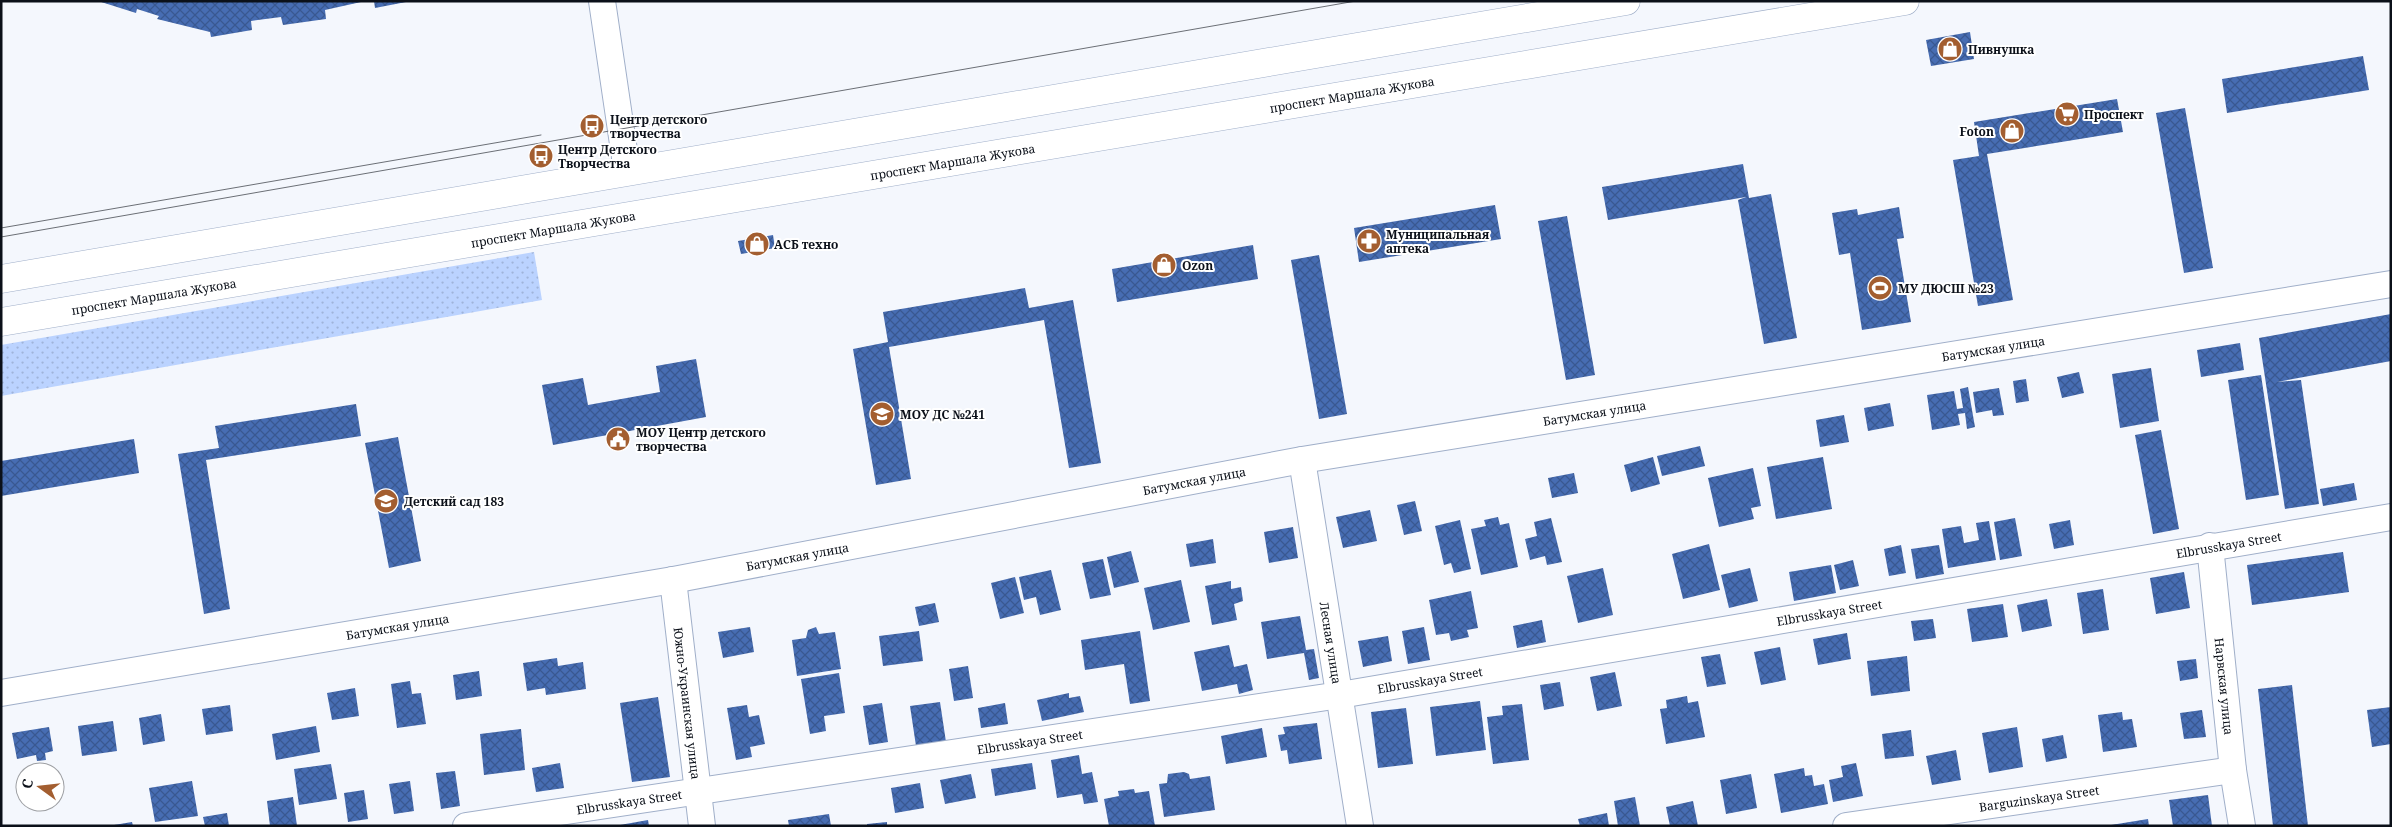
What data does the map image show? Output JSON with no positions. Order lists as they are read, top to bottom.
{
  "streets": {
    "highway": ["проспект Маршала Жукова"],
    "street": [
      "Батумская улица",
      "Elbrusskaya Street",
      "Лесная улица",
      "Нарвская улица",
      "Южно-Украинская улица",
      "Barguzinskaya Street"
    ]
  },
  "crossings": [
    ["Батумская улица", "Лесная улица"],
    ["Батумская улица", "Южно-Украинская улица"],
    ["Elbrusskaya Street", "Лесная улица"],
    ["Elbrusskaya Street", "Нарвская улица"],
    ["Elbrusskaya Street", "Южно-Украинская улица"],
    ["Нарвская улица", "Barguzinskaya Street"]
  ],
  "places": {
    "shop": [
      "Пивнушка",
      "Foton",
      "АСБ техно",
      "Ozon"
    ],
    "supermarket": ["Проспект"],
    "bus stop": ["Центр детского творчества", "Центр Детского Творчества"],
    "pharmacy": ["Муниципальная аптека"],
    "sports": ["МУ ДЮСШ №23"],
    "school or university": ["МОУ ДС №241", "Детский сад 183"],
    "public building": ["МОУ Центр детского творчества"]
  },
  "north": "left"
}
